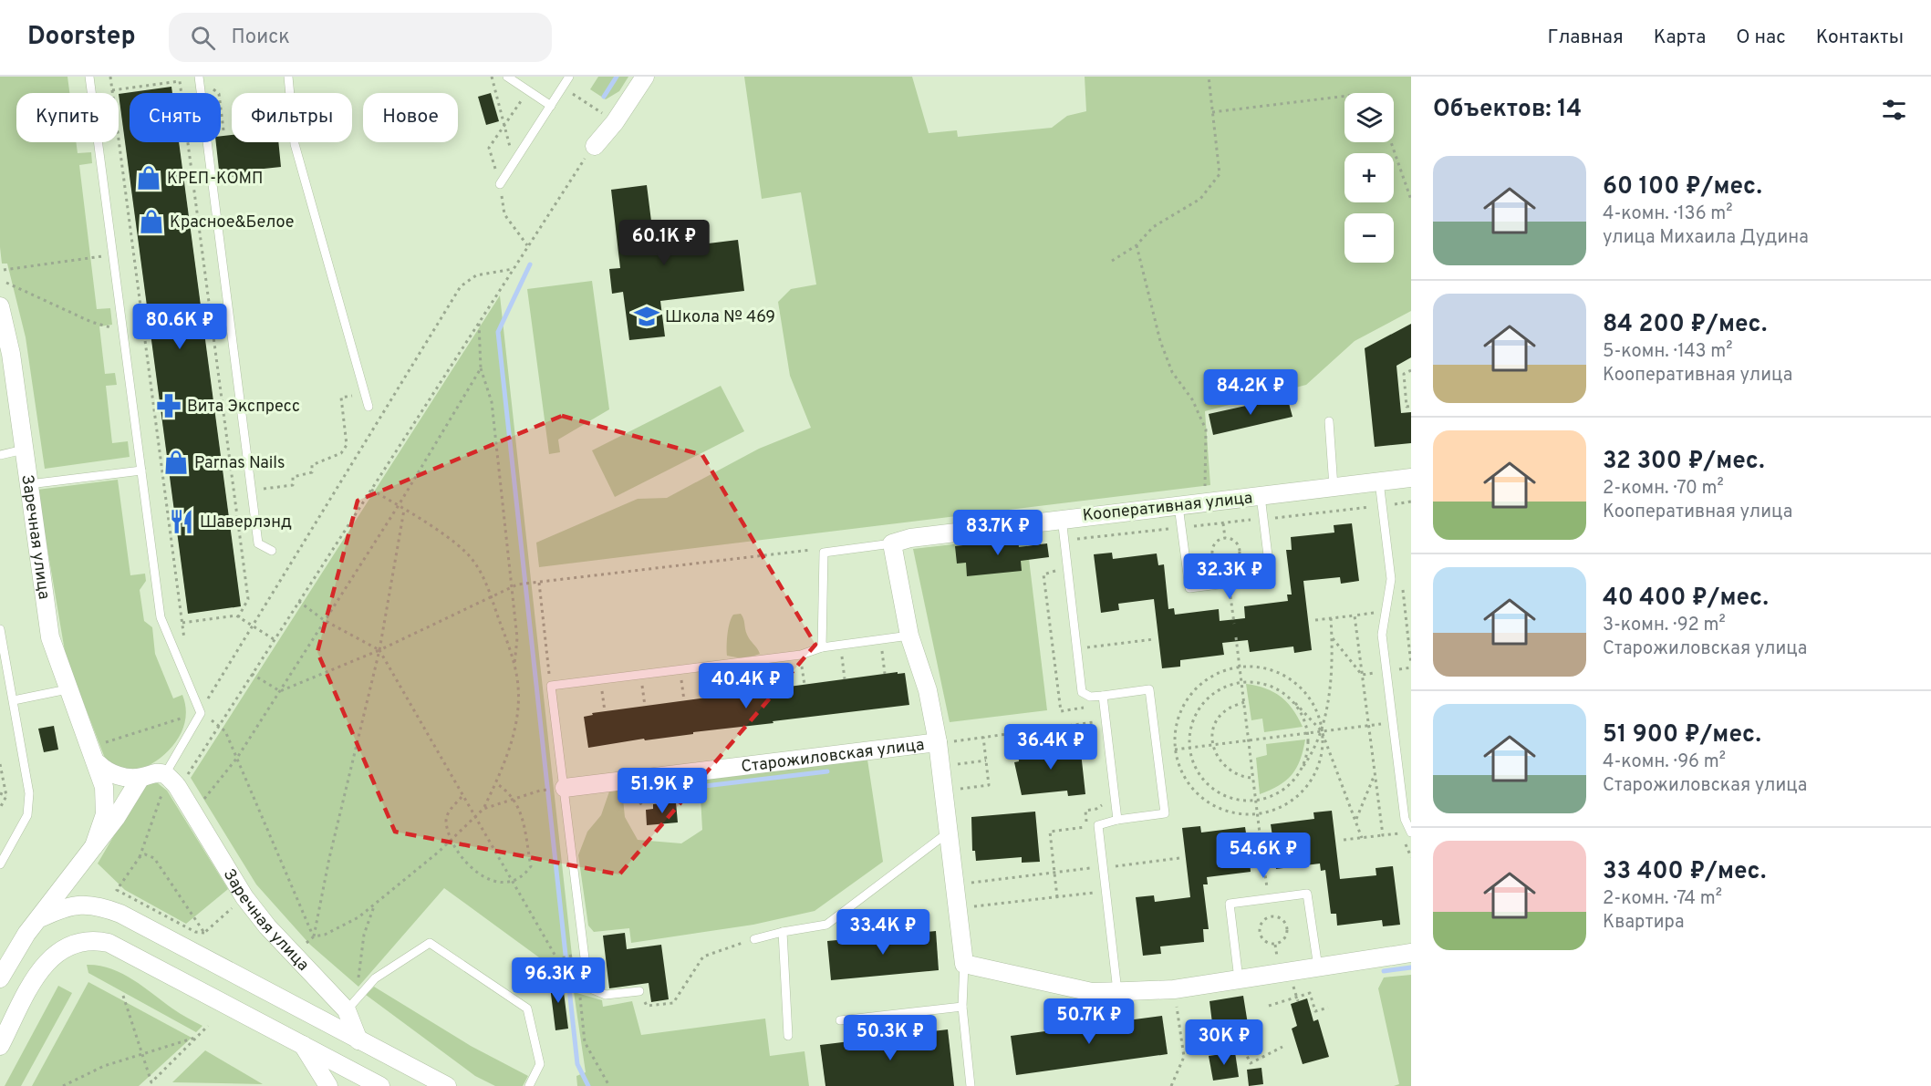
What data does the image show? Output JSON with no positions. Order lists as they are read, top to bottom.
{
  "streets": {
    "street": ["Кооперативная улица", "Заречная улица", "Старожиловская улица"]
  },
  "places": {
    "shop": ["КРЕП-КОМП", "Красное&Белое", "Parnas Nails"],
    "school or university": ["Школа № 469"],
    "pharmacy": ["Вита Экспресс"],
    "restaurant": ["Шаверлэнд"]
  },
  "page": {
    "header": "Doorstep",
    "search": "Поиск",
    "nav": [
      "Главная",
      "Карта",
      "О нас",
      "Контакты"
    ],
    "heading": "Объектов: 14",
    "map_buttons": ["+", "−"],
    "chip": [
      "Купить",
      "Снять",
      "Фильтры",
      "Новое"
    ],
    "list": [
      {
        "name": "60 100 ₽/мес.",
        "note": "4-комн. · 136 m² · улица Михаила Дудина"
      },
      {
        "name": "84 200 ₽/мес.",
        "note": "5-комн. · 143 m² · Кооперативная улица"
      },
      {
        "name": "32 300 ₽/мес.",
        "note": "2-комн. · 70 m² · Кооперативная улица"
      },
      {
        "name": "40 400 ₽/мес.",
        "note": "3-комн. · 92 m² · Старожиловская улица"
      },
      {
        "name": "51 900 ₽/мес.",
        "note": "4-комн. · 96 m² · Старожиловская улица"
      },
      {
        "name": "33 400 ₽/мес.",
        "note": "2-комн. · 74 m² · Квартира"
      }
    ],
    "price": [
      "60.1K ₽",
      "80.6K ₽",
      "84.2K ₽",
      "83.7K ₽",
      "32.3K ₽",
      "40.4K ₽",
      "36.4K ₽",
      "51.9K ₽",
      "54.6K ₽",
      "33.4K ₽",
      "96.3K ₽",
      "50.7K ₽",
      "50.3K ₽",
      "30K ₽"
    ]
  }
}
